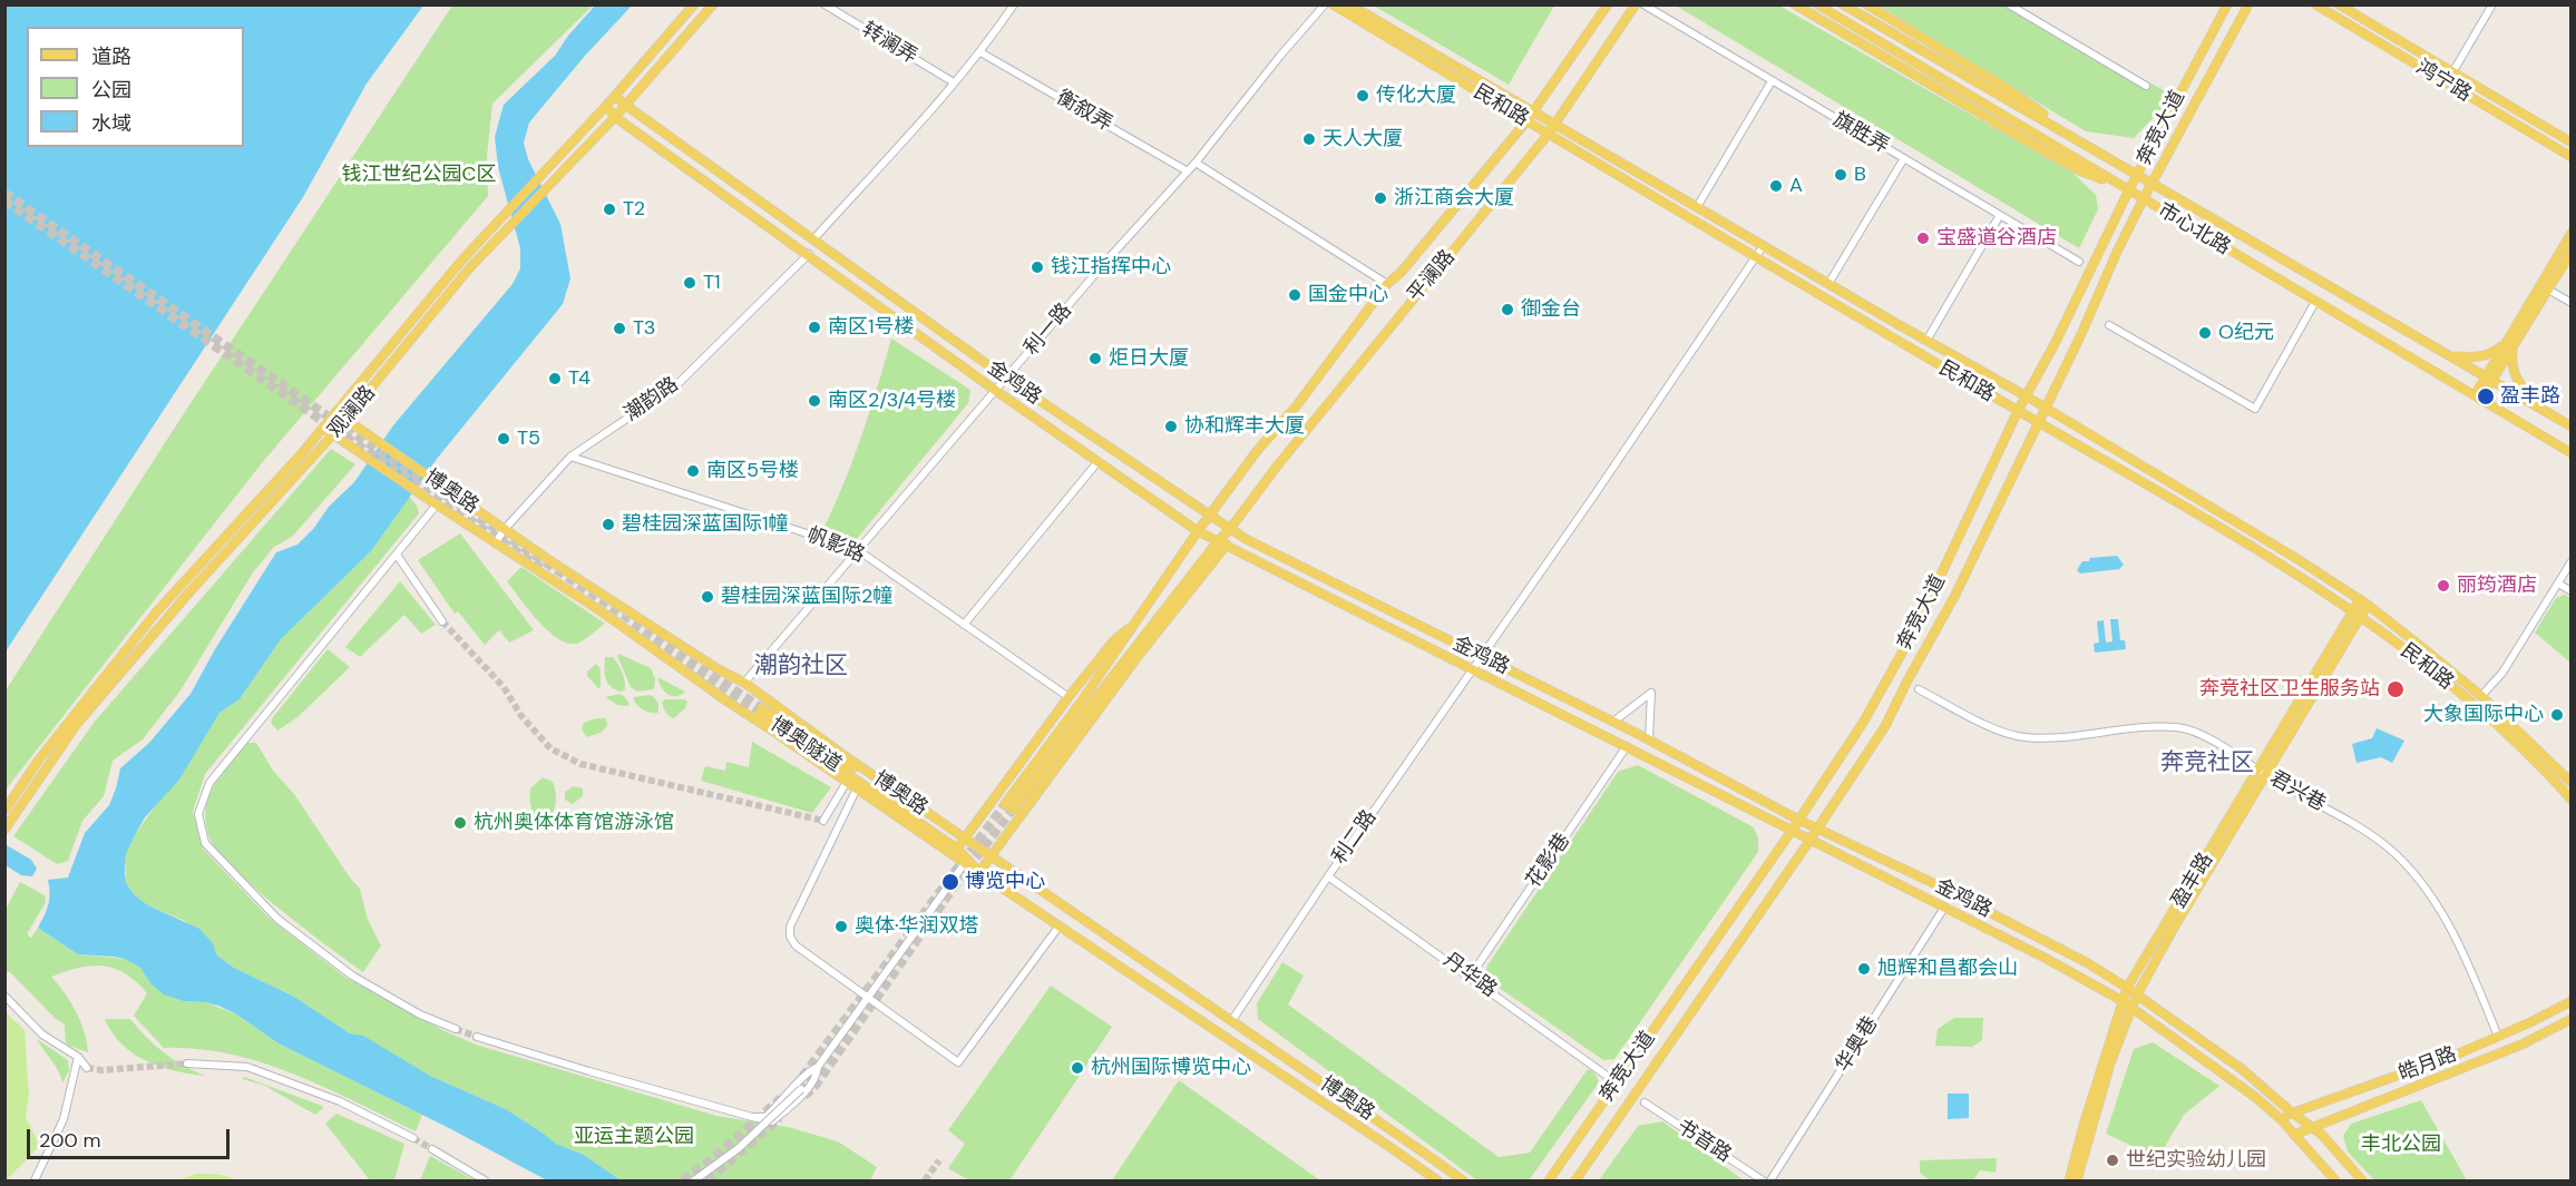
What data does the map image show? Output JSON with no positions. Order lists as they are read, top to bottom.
{
  "streets": {
    "main road": [
      "鸿宁路",
      "民和路",
      "奔竞大道",
      "市心北路",
      "平澜路",
      "金鸡路",
      "观澜路",
      "博奥路",
      "博奥隧道",
      "盈丰路",
      "皓月路"
    ],
    "street": [
      "转澜弄",
      "衡叙弄",
      "旗胜弄",
      "利一路",
      "潮韵路",
      "帆影路",
      "君兴巷",
      "利二路",
      "花影巷",
      "丹华路",
      "华奥巷",
      "书音路"
    ]
  },
  "crossings": [
    ["民和路", "奔竞大道"],
    ["民和路", "平澜路"],
    ["民和路", "利二路"],
    ["民和路", "盈丰路"],
    ["衡叙弄", "利一路"],
    ["奔竞大道", "市心北路"],
    ["奔竞大道", "金鸡路"],
    ["平澜路", "金鸡路"],
    ["利一路", "金鸡路"],
    ["利一路", "博奥路"],
    ["利一路", "帆影路"],
    ["金鸡路", "潮韵路"],
    ["金鸡路", "观澜路"],
    ["金鸡路", "利二路"],
    ["金鸡路", "花影巷"],
    ["金鸡路", "盈丰路"],
    ["金鸡路", "华奥巷"],
    ["金鸡路", "皓月路"],
    ["潮韵路", "博奥路"],
    ["潮韵路", "帆影路"],
    ["观澜路", "博奥路"],
    ["博奥路", "博奥隧道"],
    ["博奥路", "利二路"],
    ["君兴巷", "盈丰路"],
    ["君兴巷", "皓月路"],
    ["利二路", "丹华路"],
    ["花影巷", "丹华路"]
  ],
  "districts": ["潮韵社区", "奔竞社区"],
  "parks": ["钱江世纪公园C区", "亚运主题公园", "丰北公园"],
  "places": [
    "传化大厦",
    "天人大厦",
    "B",
    "A",
    "浙江商会大厦",
    "T2",
    "宝盛道谷酒店",
    "钱江指挥中心",
    "T1",
    "国金中心",
    "御金台",
    "南区1号楼",
    "T3",
    "O纪元",
    "炬日大厦",
    "T4",
    "盈丰路",
    "南区2/3/4号楼",
    "协和辉丰大厦",
    "T5",
    "南区5号楼",
    "碧桂园深蓝国际1幢",
    "丽筠酒店",
    "碧桂园深蓝国际2幢",
    "奔竞社区卫生服务站",
    "大象国际中心",
    "杭州奥体体育馆游泳馆",
    "博览中心",
    "奥体·华润双塔",
    "旭辉和昌都会山",
    "杭州国际博览中心",
    "世纪实验幼儿园"
  ],
  "legend": ["道路", "公园", "水域"],
  "scale_bar": "200 m"
}
